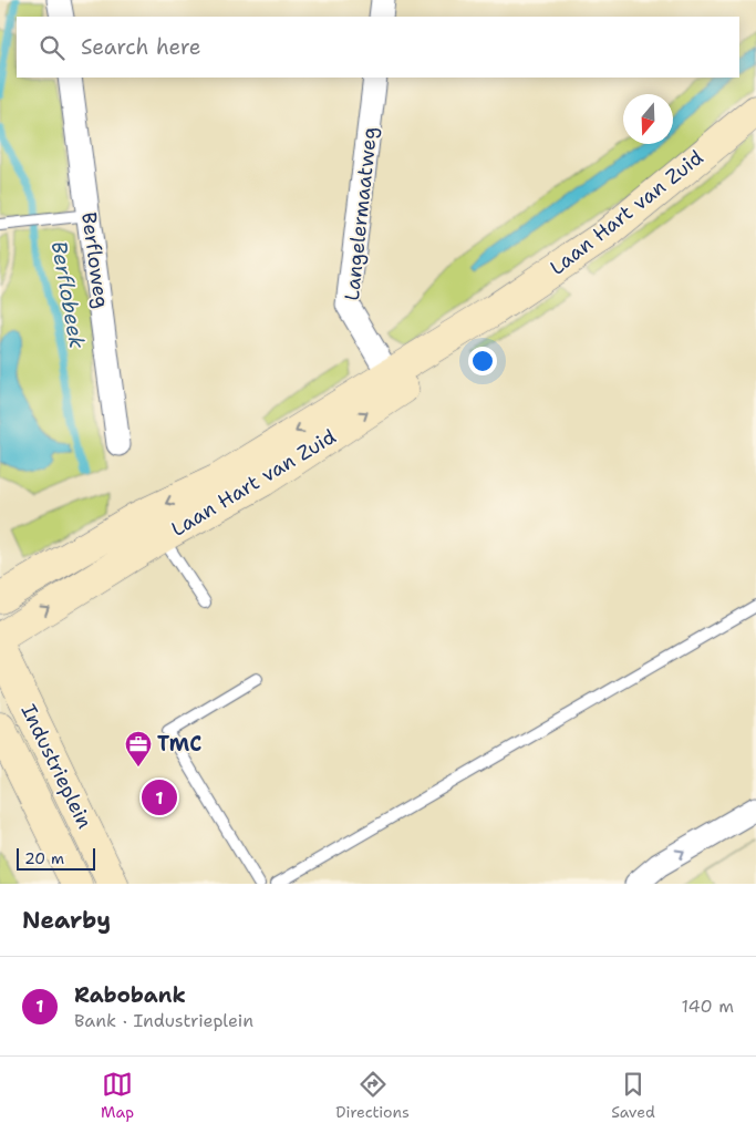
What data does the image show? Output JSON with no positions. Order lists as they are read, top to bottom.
{
  "streets": {
    "main road": ["Laan Hart van Zuid", "Industrieplein"],
    "street": ["Langelermaatweg", "Berfloweg"]
  },
  "crossings": [
    ["Laan Hart van Zuid", "Langelermaatweg"]
  ],
  "water": ["Berflobeek"],
  "places": {
    "office": ["TMC"]
  },
  "scale_bar": "20 m",
  "north": "bottom",
  "page": {
    "search": "Search here",
    "pins": "1",
    "scale": "20 m",
    "heading": "Nearby",
    "list": [
      {
        "mark": "1",
        "name": "Rabobank",
        "note": "Bank · Industrieplein",
        "value": "140 m"
      }
    ],
    "nav": ["Map", "Directions", "Saved"]
  }
}
